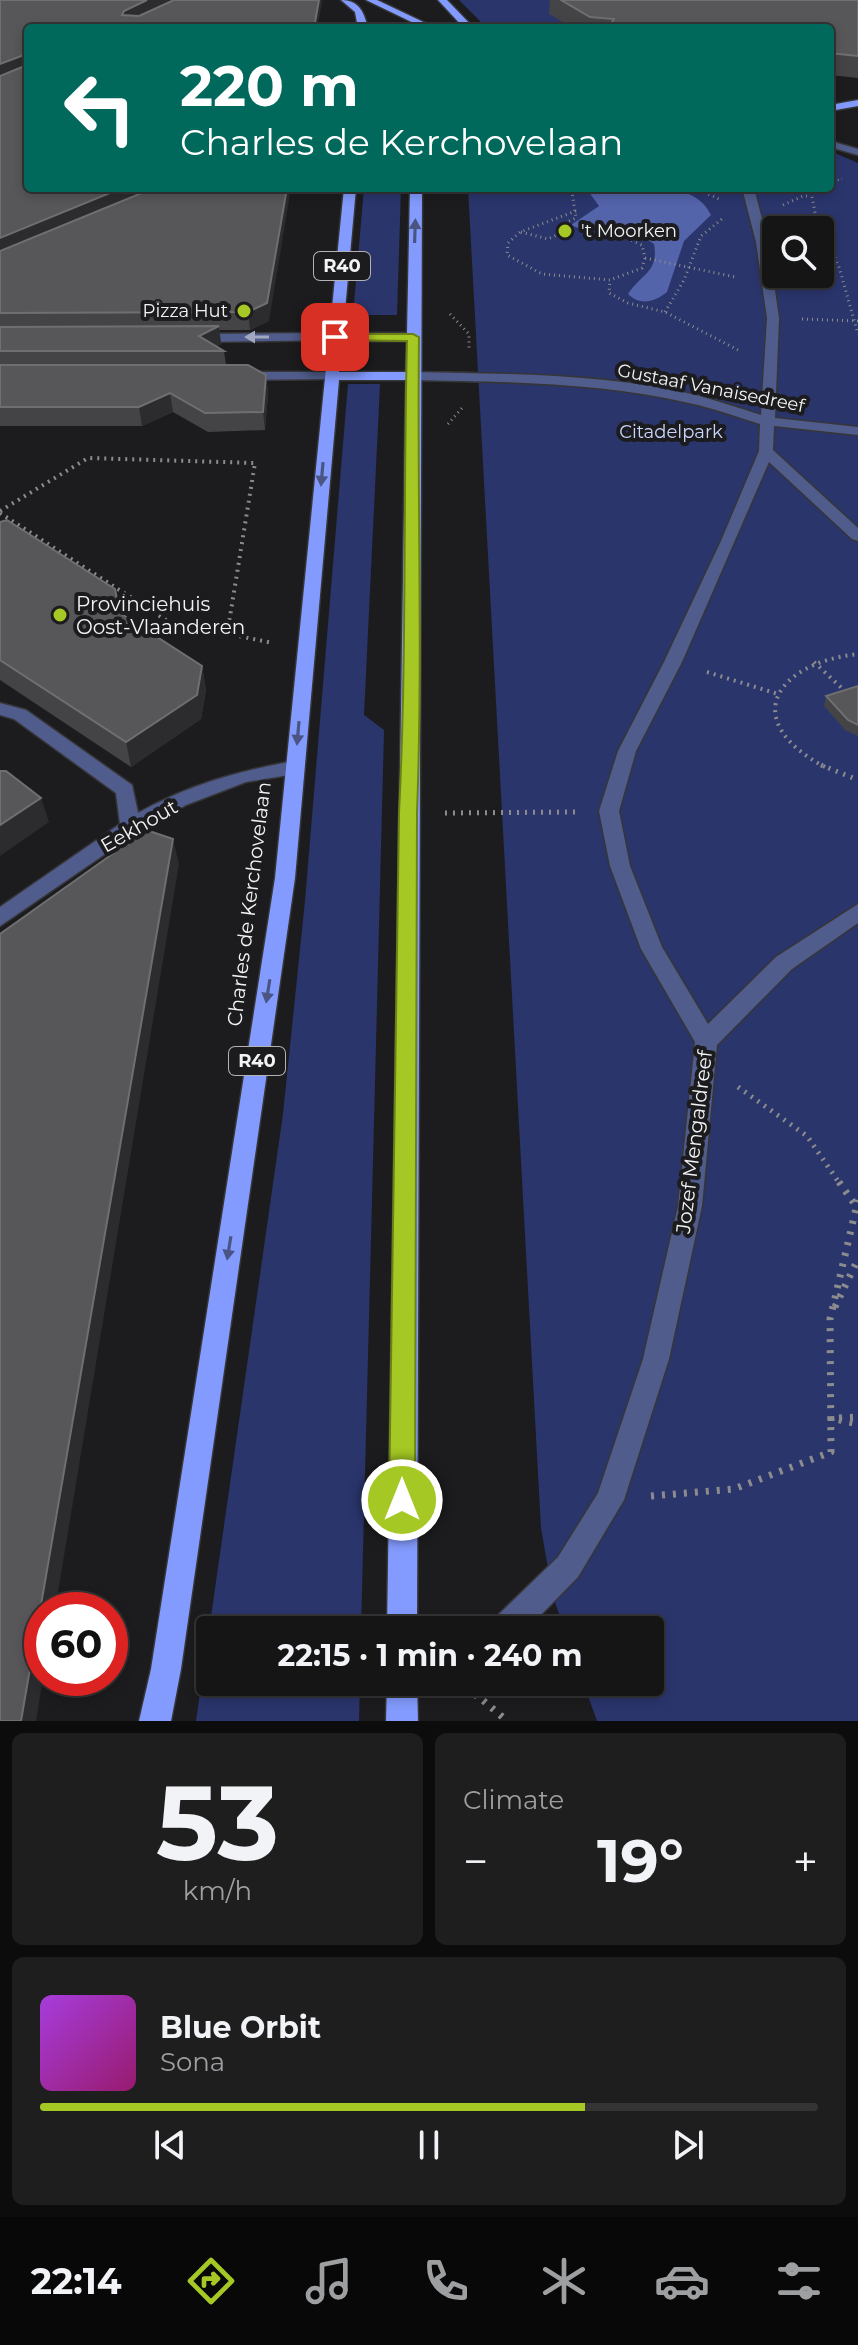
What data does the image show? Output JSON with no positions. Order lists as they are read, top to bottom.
{
  "streets": {
    "main road": ["R40", "Charles de Kerchovelaan"],
    "street": ["Gustaaf Vanaisedreef", "Eekhout", "Jozef Mengaldreef"]
  },
  "crossings": [
    ["Gustaaf Vanaisedreef", "Jozef Mengaldreef"],
    ["Eekhout", "Charles de Kerchovelaan"]
  ],
  "parks": ["Citadelpark"],
  "places": ["'t Moorken", "Pizza Hut", "Provinciehuis Oost-Vlaanderen"],
  "page": {
    "turn": ["220 m", "Charles de Kerchovelaan"],
    "limit": "60",
    "trip": "22:15 · 1 min · 240 m",
    "tile": [
      ["53", "km/h"],
      "Climate"
    ],
    "heat": ["−", "19°", "+"],
    "song": ["Blue Orbit", "Sona"],
    "tabs": "22:14"
  }
}
